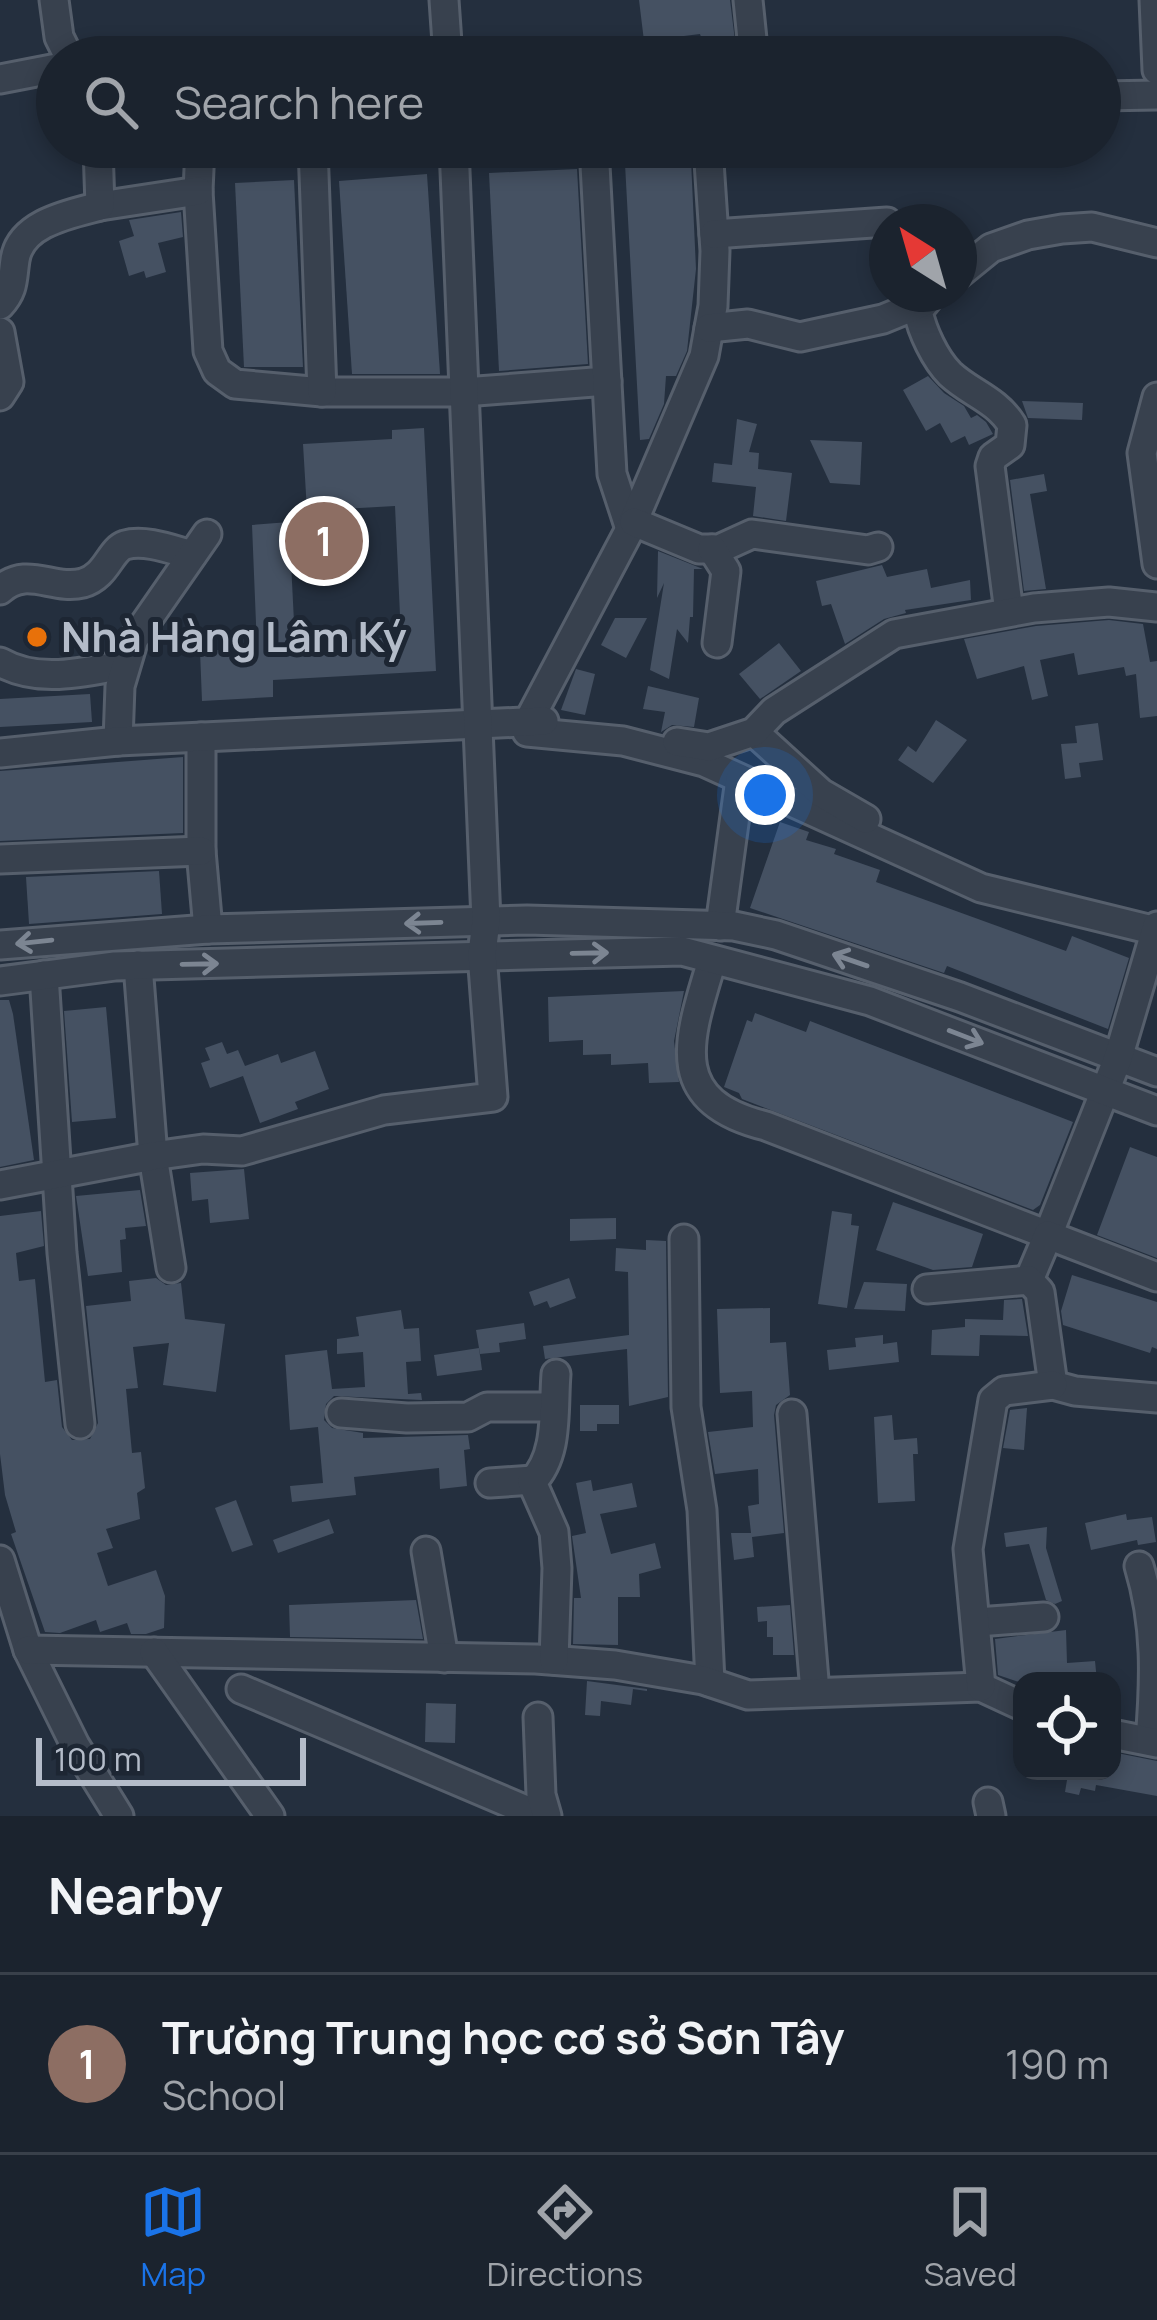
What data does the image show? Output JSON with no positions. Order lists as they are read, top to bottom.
{
  "places": ["Nhà Hàng Lâm Ký"],
  "scale_bar": "100 m",
  "north": "top left",
  "page": {
    "search": "Search here",
    "pins": "1",
    "scale": "100 m",
    "heading": "Nearby",
    "list": [
      {
        "mark": "1",
        "name": "Trường Trung học cơ sở Sơn Tây",
        "note": "School",
        "value": "190 m"
      }
    ],
    "nav": ["Map", "Directions", "Saved"]
  }
}
